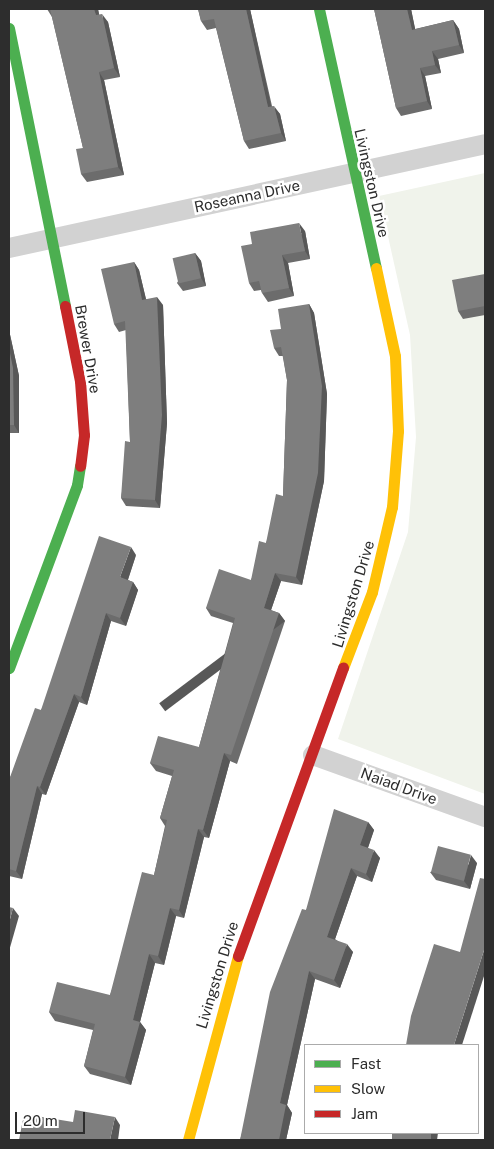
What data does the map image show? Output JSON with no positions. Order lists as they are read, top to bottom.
{
  "streets": {
    "street": [
      "Livingston Drive",
      "Roseanna Drive",
      "Brewer Drive",
      "Naiad Drive"
    ]
  },
  "crossings": [
    ["Livingston Drive", "Roseanna Drive"],
    ["Livingston Drive", "Naiad Drive"],
    ["Roseanna Drive", "Brewer Drive"]
  ],
  "legend": ["Fast", "Slow", "Jam"],
  "scale_bar": "20 m"
}
